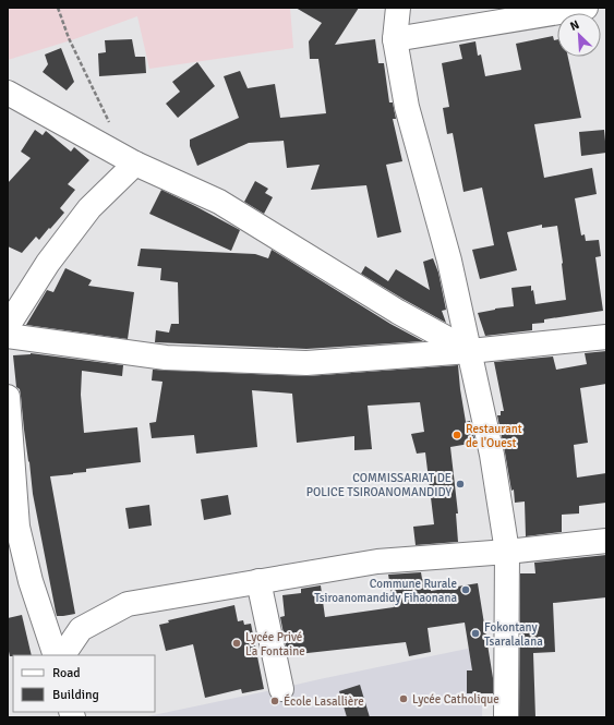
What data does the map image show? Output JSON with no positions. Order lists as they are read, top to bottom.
{
  "places": [
    "Restaurant de l'Ouest",
    "COMMISSARIAT DE POLICE TSIROANOMANDIDY",
    "Commune Rurale Tsiroanomandidy Fihaonana",
    "Fokontany Tsaralalana",
    "Lycée Privé La Fontaine",
    "Lycée Catholique",
    "École Lasallière"
  ],
  "legend": ["Road", "Building"],
  "north": "top left"
}
